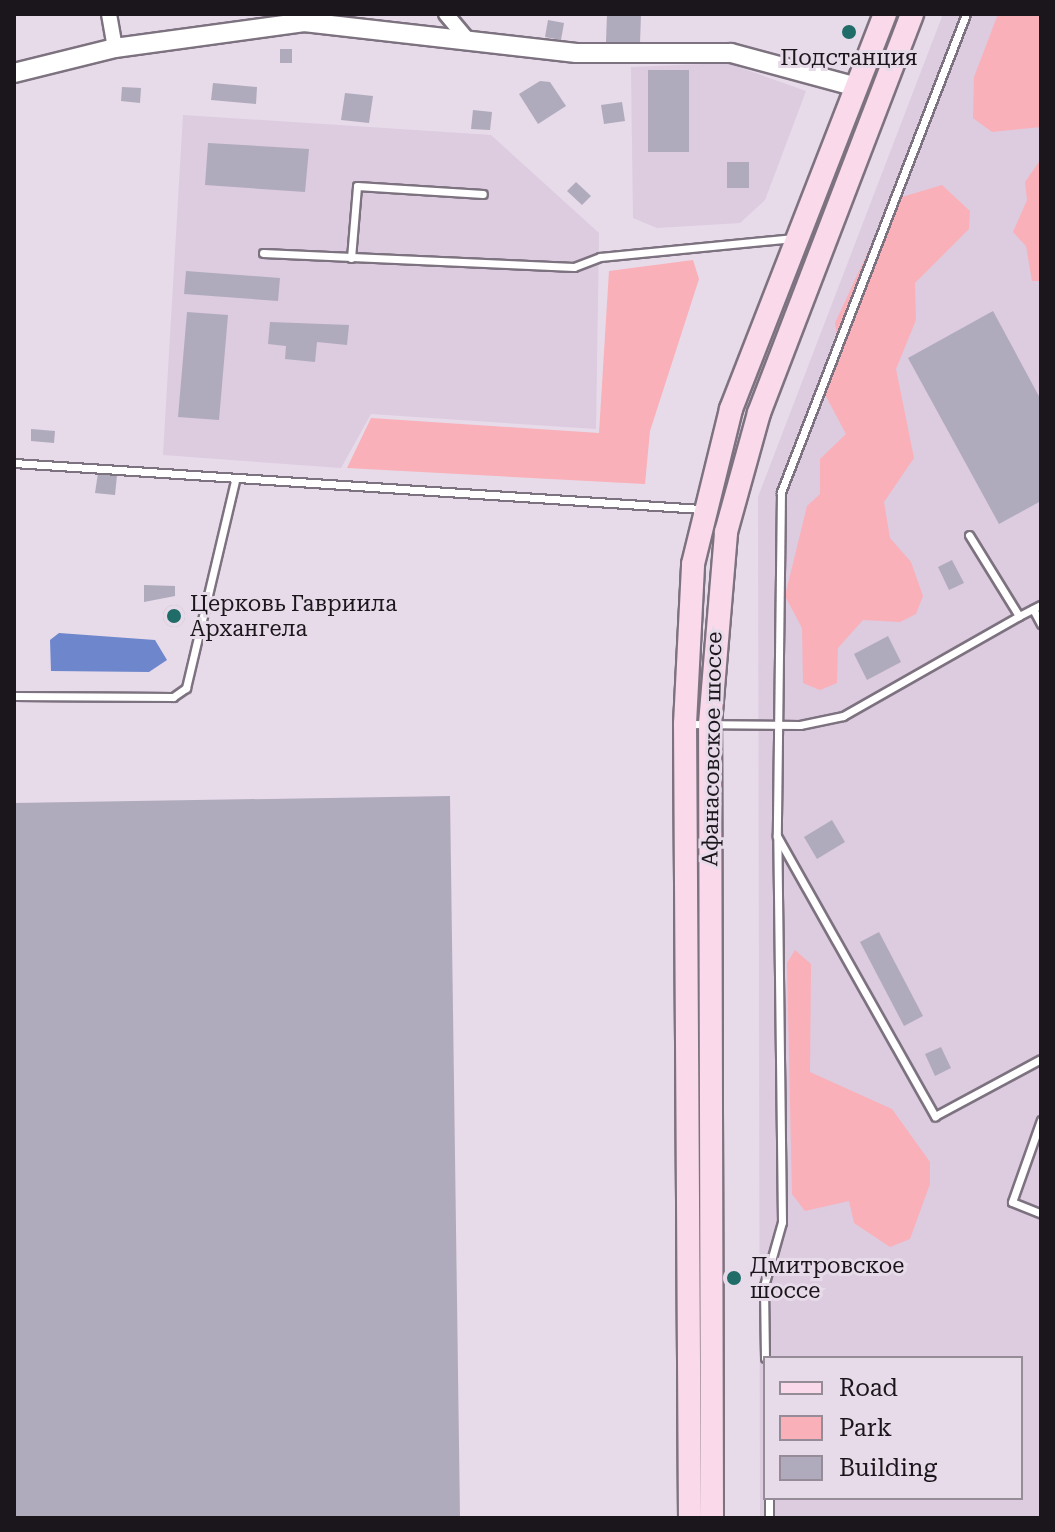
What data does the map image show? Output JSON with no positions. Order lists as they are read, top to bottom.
{
  "streets": {
    "main road": ["Афанасовское шоссе"]
  },
  "places": ["Подстанция", "Церковь Гавриила Архангела", "Дмитровское шоссе"],
  "legend": ["Road", "Park", "Building"]
}
